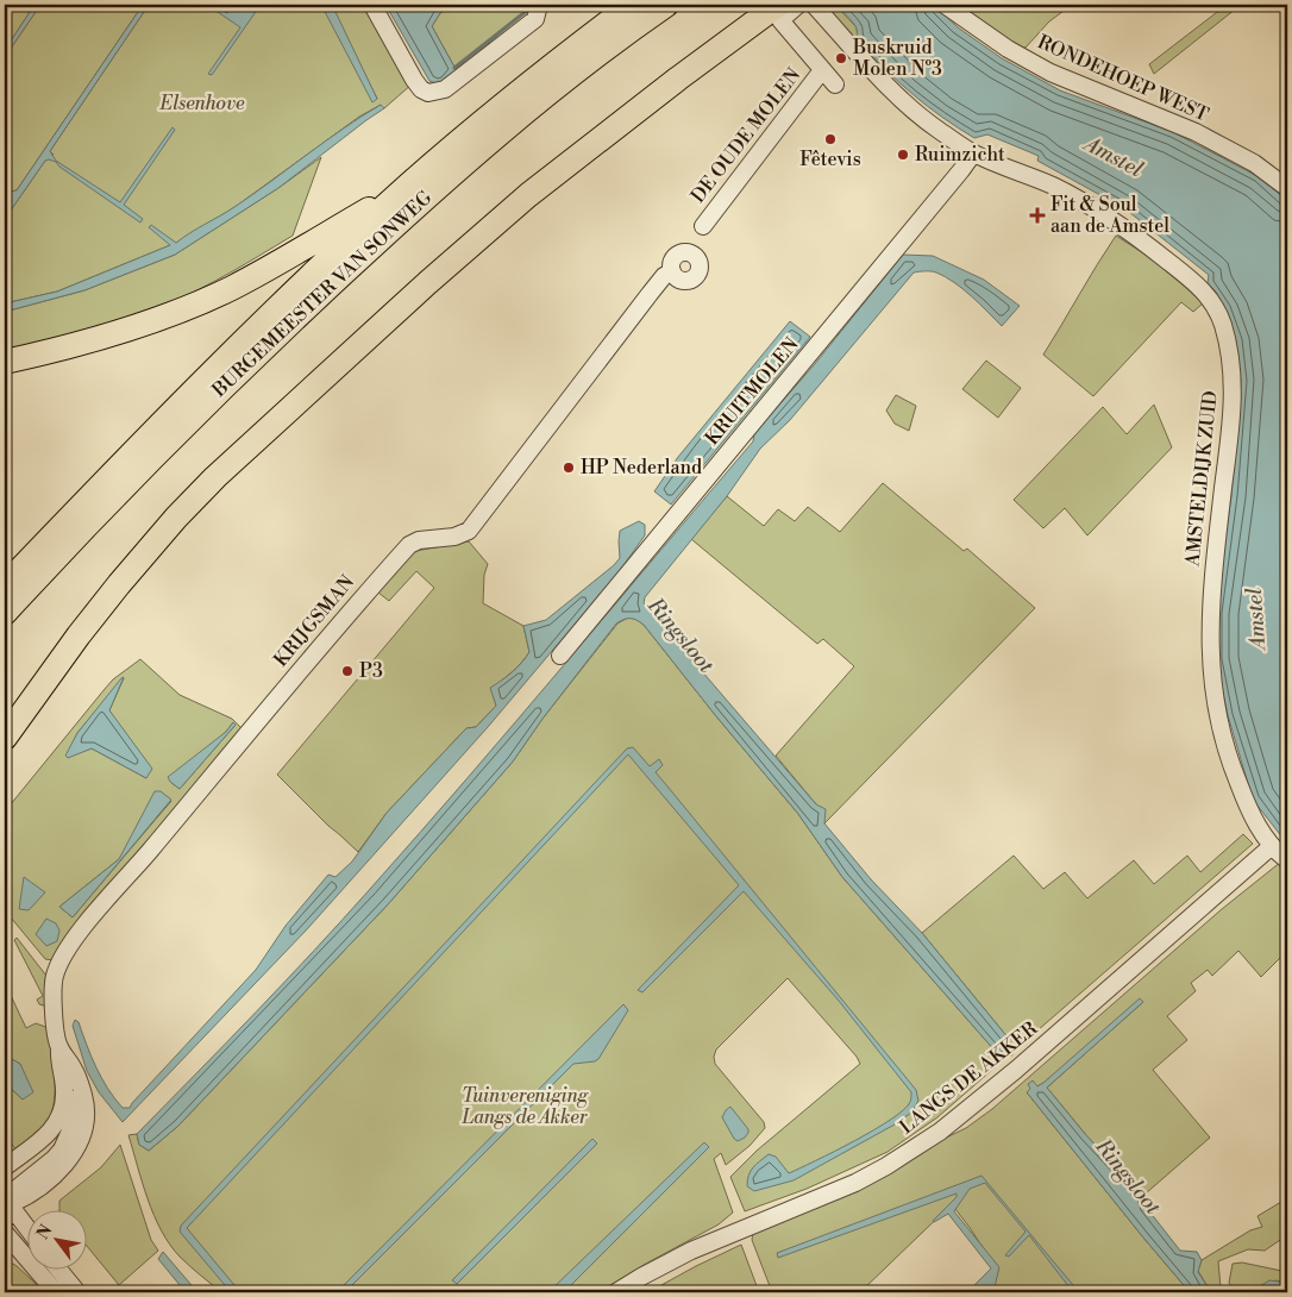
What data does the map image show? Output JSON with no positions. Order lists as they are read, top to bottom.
{
  "streets": {
    "highway": ["BURGEMEESTER VAN SONWEG"],
    "street": [
      "RONDEHOEP WEST",
      "DE OUDE MOLEN",
      "KRUITMOLEN",
      "AMSTELDIJK ZUID",
      "KRIJGSMAN",
      "LANGS DE AKKER"
    ]
  },
  "crossings": [
    ["KRUITMOLEN", "AMSTELDIJK ZUID"],
    ["AMSTELDIJK ZUID", "LANGS DE AKKER"]
  ],
  "water": ["Amstel", "Ringsloot"],
  "parks": ["Elsenhove", "Tuinvereniging Langs de Akker"],
  "places": {
    "other": [
      "Buskruid Molen №3",
      "Fêtevis",
      "Ruimzicht",
      "HP Nederland",
      "P3"
    ],
    "health": ["Fit & Soul aan de Amstel"]
  },
  "north": "top left"
}
